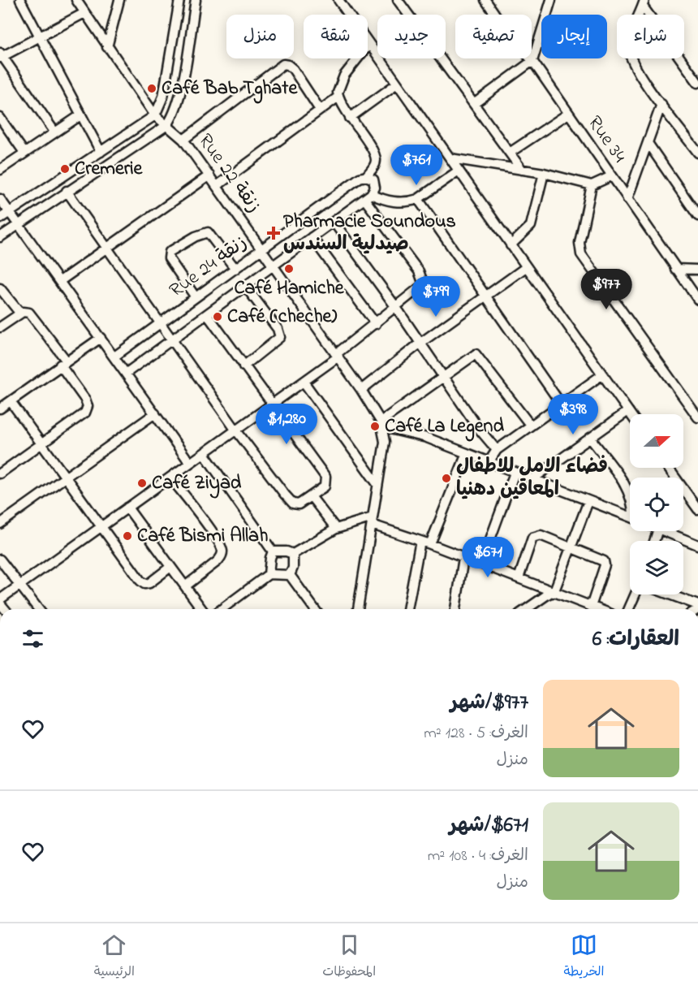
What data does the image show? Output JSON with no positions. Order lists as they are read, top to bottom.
{
  "streets": {
    "street": ["Rue 34", "Rue 22 زنقة", "Rue 24 زنقة"]
  },
  "crossings": [
    ["Rue 22 زنقة", "Rue 24 زنقة"]
  ],
  "places": {
    "other": [
      "Café Bab Tghate",
      "Cremerie",
      "Café Hamiche",
      "Café (cheche)",
      "Café La Legend",
      "فضاء الامل للاطفال المعاقين دهنيا",
      "Café Ziyad",
      "Café Bismi Allah"
    ],
    "health": ["Pharmacie Soundous صيدلية السندس"]
  },
  "north": "right",
  "page": {
    "chip": [
      "شراء",
      "إيجار",
      "تصفية",
      "جديد",
      "شقة",
      "منزل"
    ],
    "price": [
      "$761",
      "$977",
      "$799",
      "$398",
      "$1,280",
      "$671"
    ],
    "heading": "العقارات: 6",
    "list": [
      {
        "name": "$977/شهر",
        "note": "الغرف: 5 · 128 m² · منزل"
      },
      {
        "name": "$671/شهر",
        "note": "الغرف: 4 · 108 m² · منزل"
      }
    ],
    "tabs": ["الخريطة", "المحفوظات", "الرئيسية"]
  }
}
